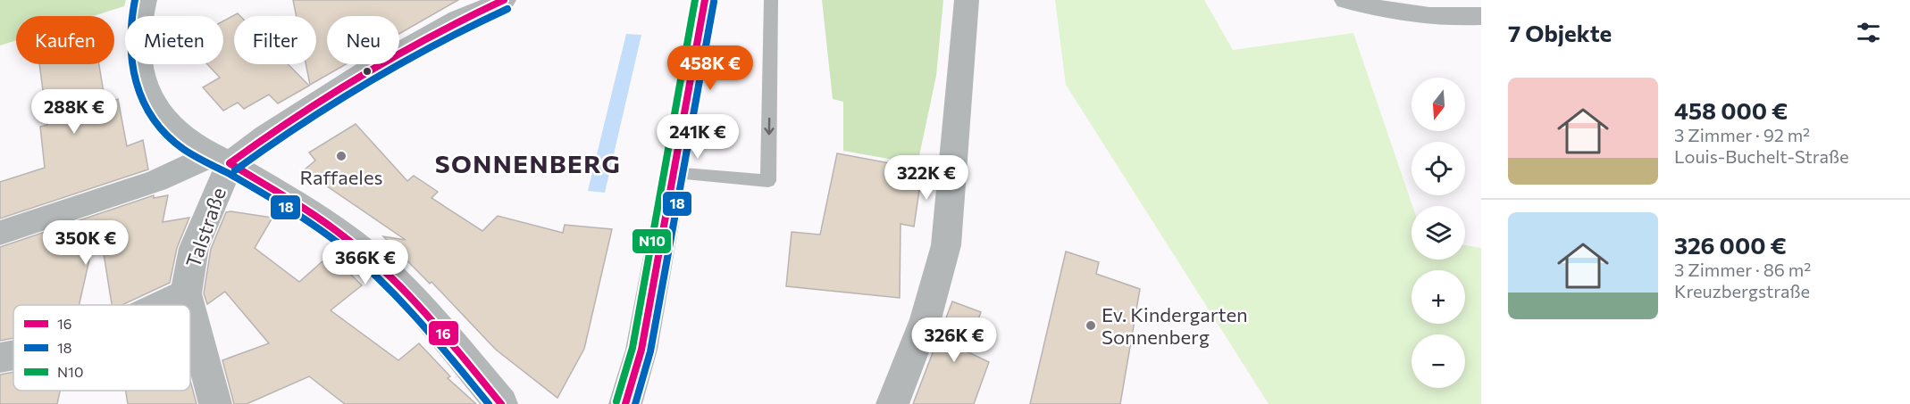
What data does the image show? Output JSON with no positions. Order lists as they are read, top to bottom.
{
  "streets": {
    "street": ["Talstraße"]
  },
  "districts": ["SONNENBERG"],
  "places": ["Raffaeles", "Ev. Kindergarten Sonnenberg"],
  "lines": ["transit line 16", "transit line 18", "transit line N10"],
  "legend": ["16", "18", "N10"],
  "north": "bottom",
  "page": {
    "heading": "7 Objekte",
    "chip": [
      "Kaufen",
      "Mieten",
      "Filter",
      "Neu"
    ],
    "price": [
      "458K €",
      "288K €",
      "241K €",
      "322K €",
      "350K €",
      "366K €",
      "326K €"
    ],
    "list": [
      {
        "name": "458 000 €",
        "note": "3 Zimmer · 92 m² · Louis-Buchelt-Straße"
      },
      {
        "name": "326 000 €",
        "note": "3 Zimmer · 86 m² · Kreuzbergstraße"
      }
    ],
    "map_buttons": ["+", "−"]
  }
}
